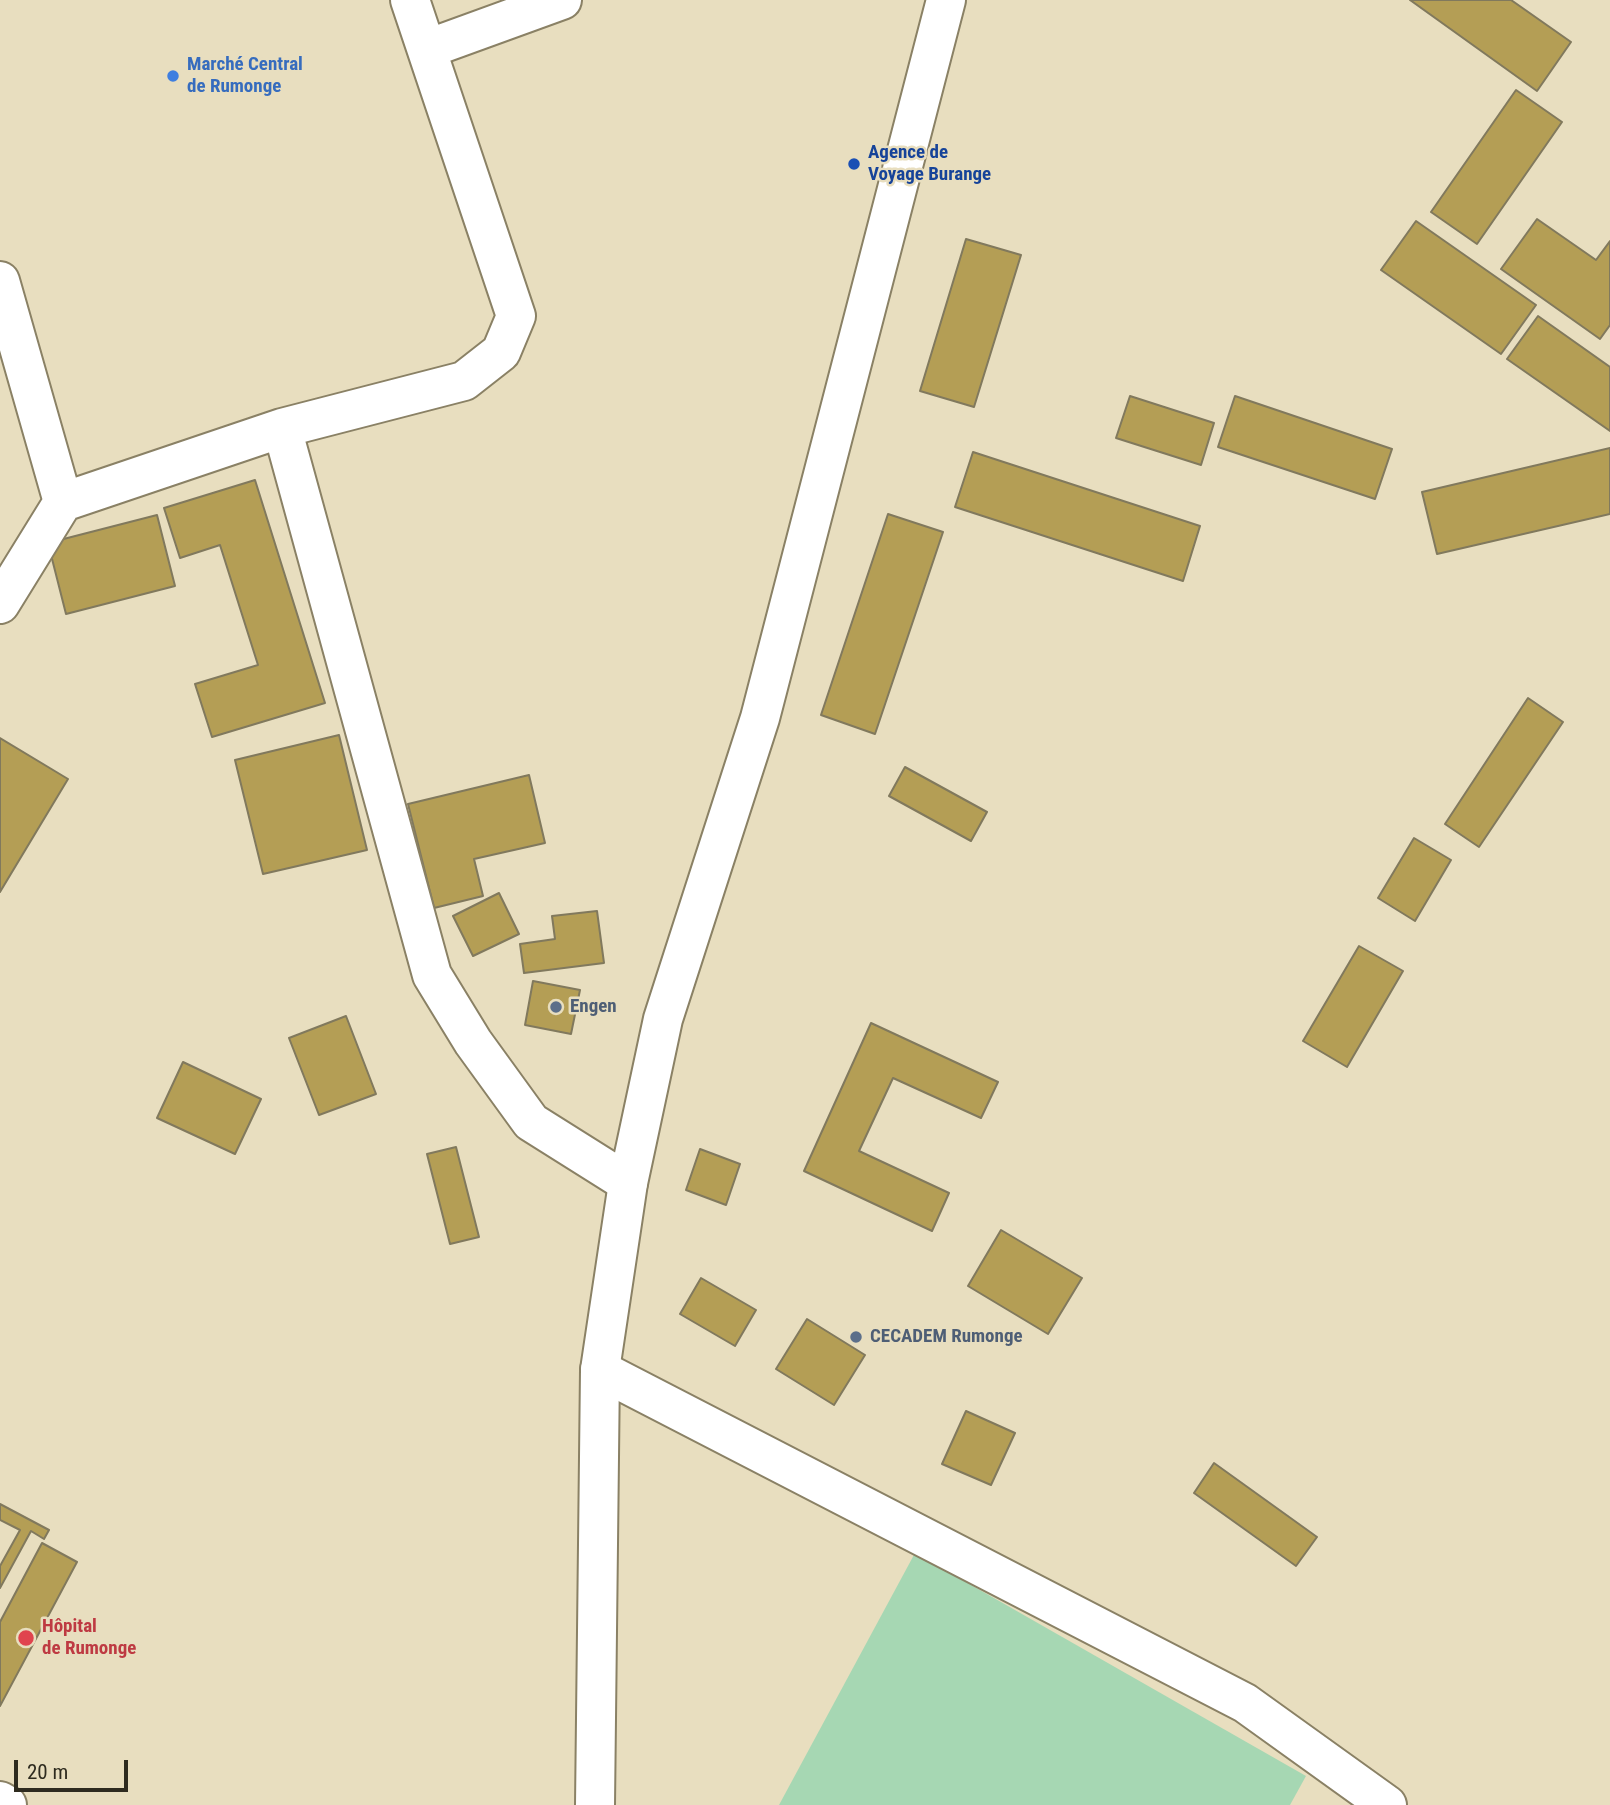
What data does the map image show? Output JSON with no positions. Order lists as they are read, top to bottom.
{
  "places": [
    "Marché Central de Rumonge",
    "Agence de Voyage Burange",
    "Engen",
    "CECADEM Rumonge",
    "Hôpital de Rumonge"
  ],
  "scale_bar": "20 m"
}
